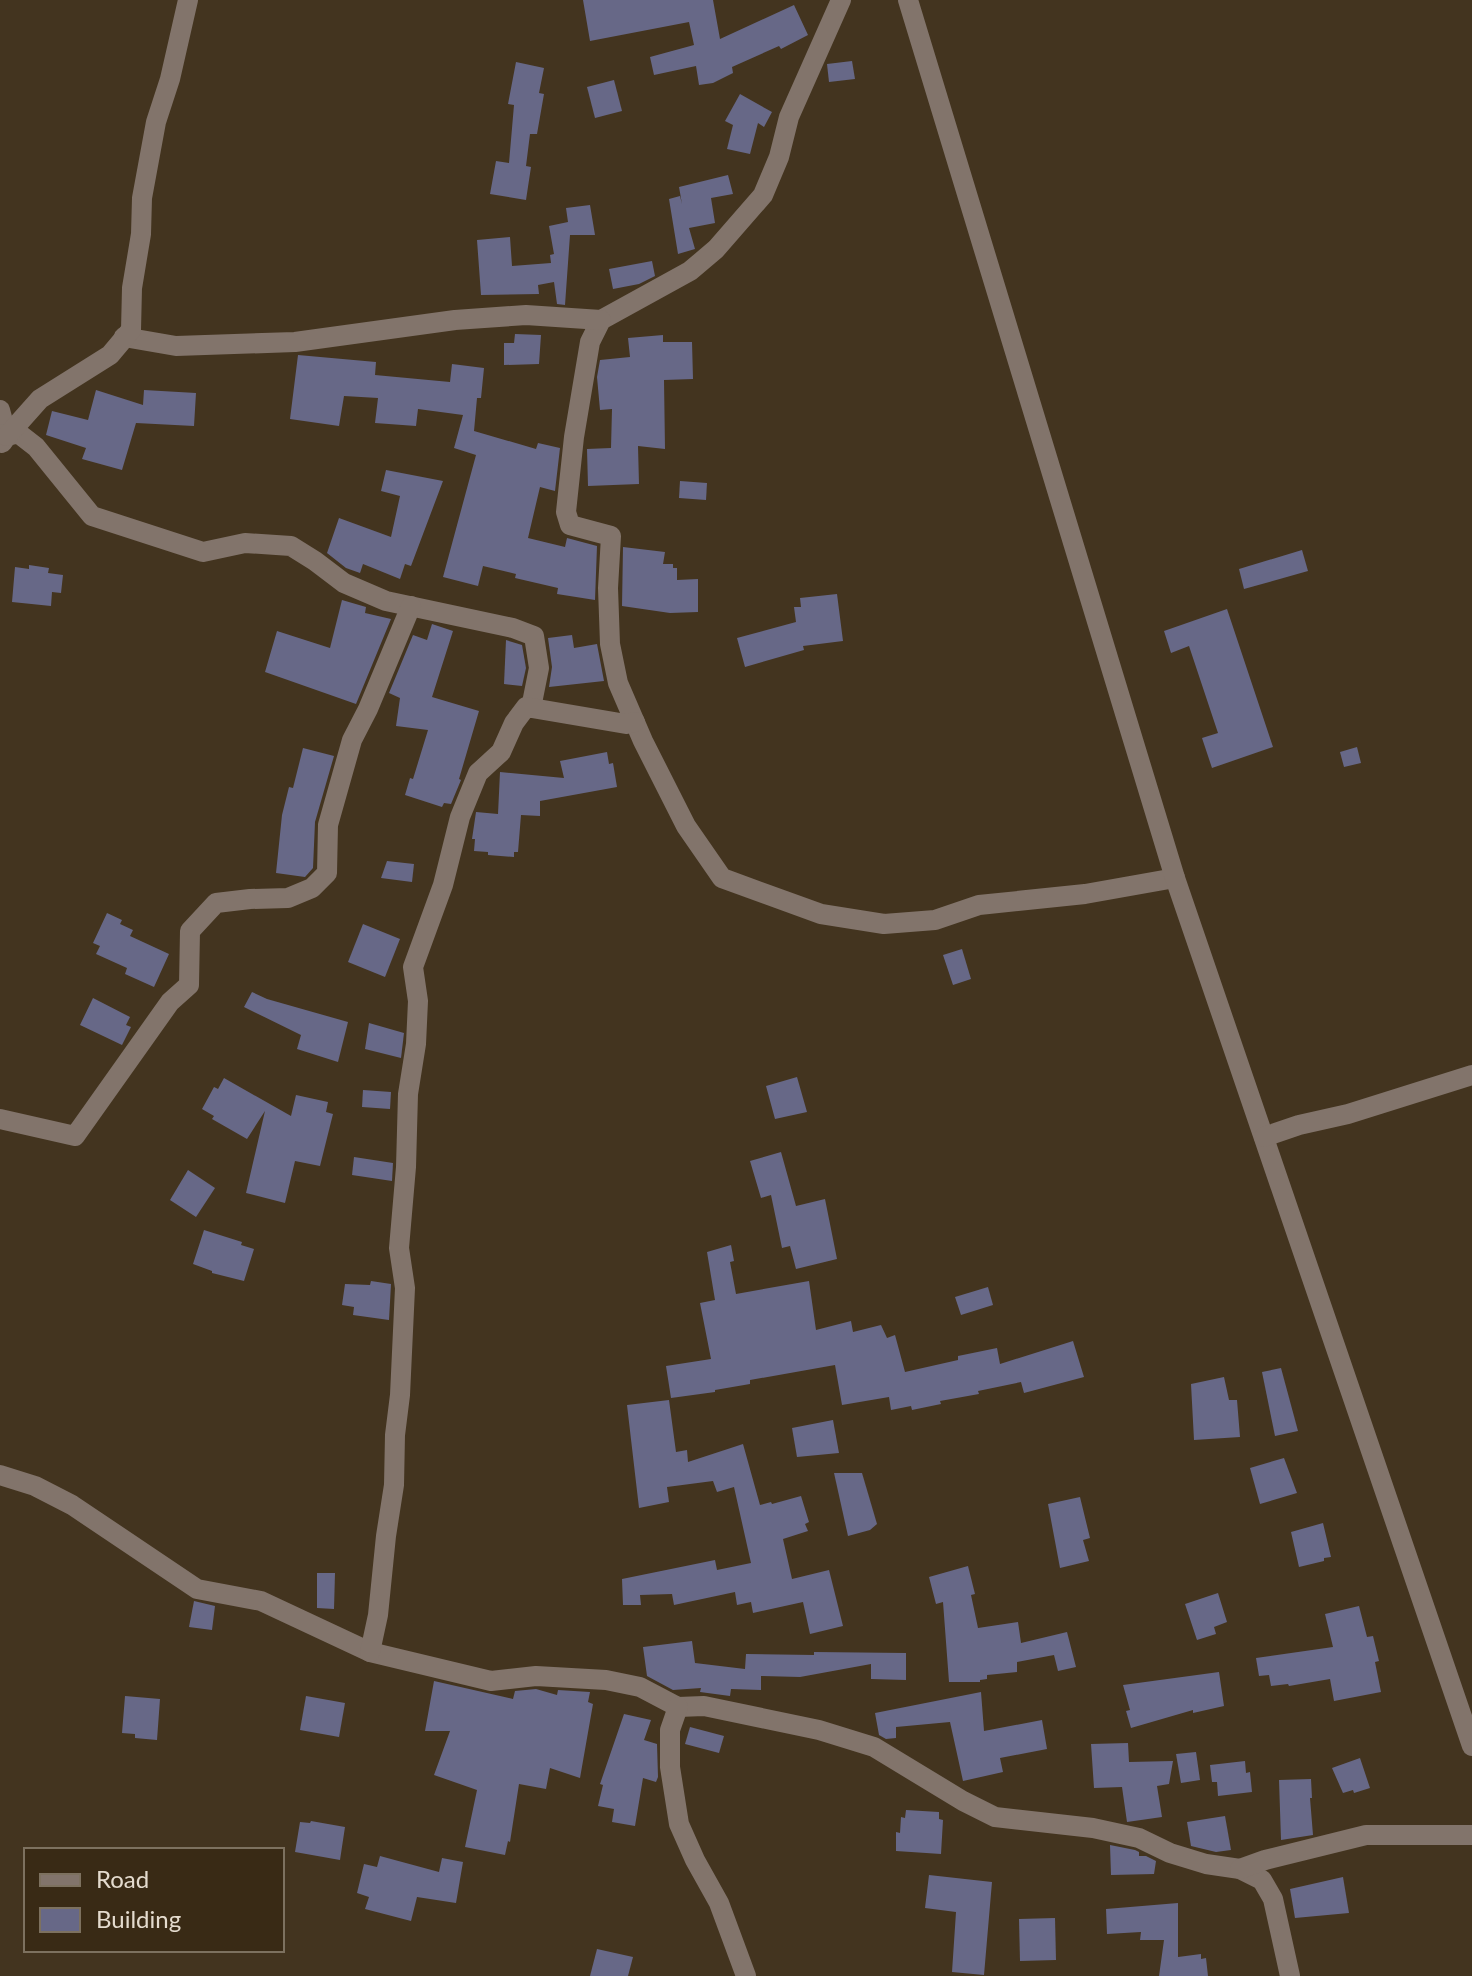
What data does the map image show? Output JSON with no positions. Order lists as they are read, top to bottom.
{
  "legend": ["Road", "Building"]
}
